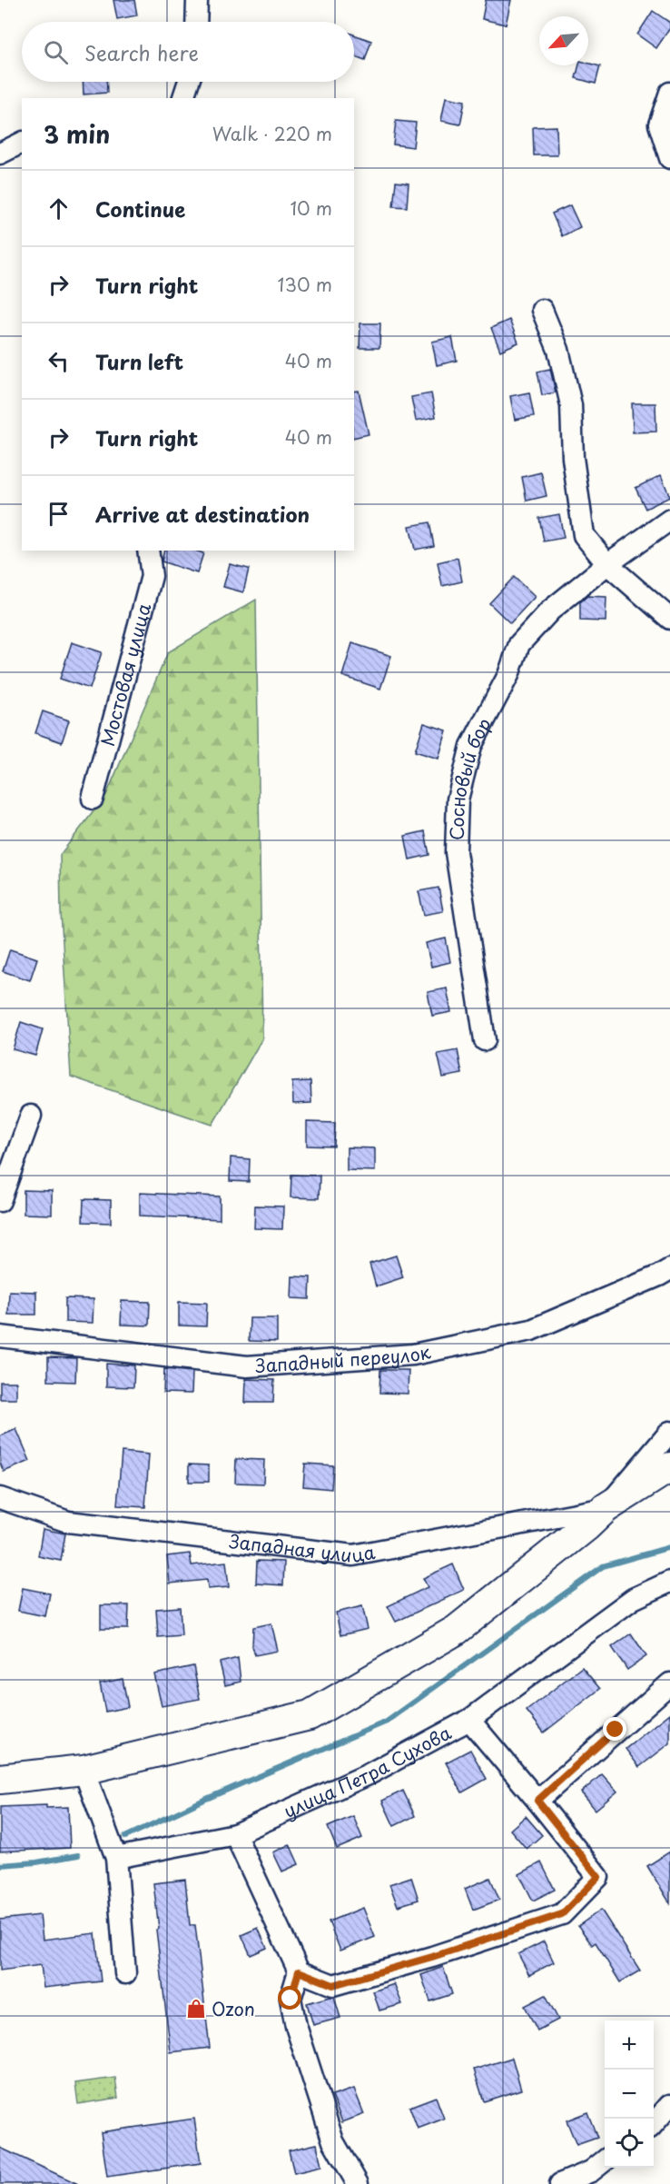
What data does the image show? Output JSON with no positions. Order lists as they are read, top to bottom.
{
  "streets": {
    "street": [
      "Мостовая улица",
      "Сосновый бор",
      "Западный переулок",
      "Западная улица",
      "улица Петра Сухова"
    ]
  },
  "places": {
    "shop": ["Ozon"]
  },
  "north": "bottom left",
  "page": {
    "search": "Search here",
    "heading": ["3 min", "Walk · 220 m"],
    "list": [
      ["Continue", "10 m"],
      ["Turn right", "130 m"],
      ["Turn left", "40 m"],
      ["Turn right", "40 m"],
      "Arrive at destination"
    ],
    "map_buttons": ["+", "−"]
  }
}
